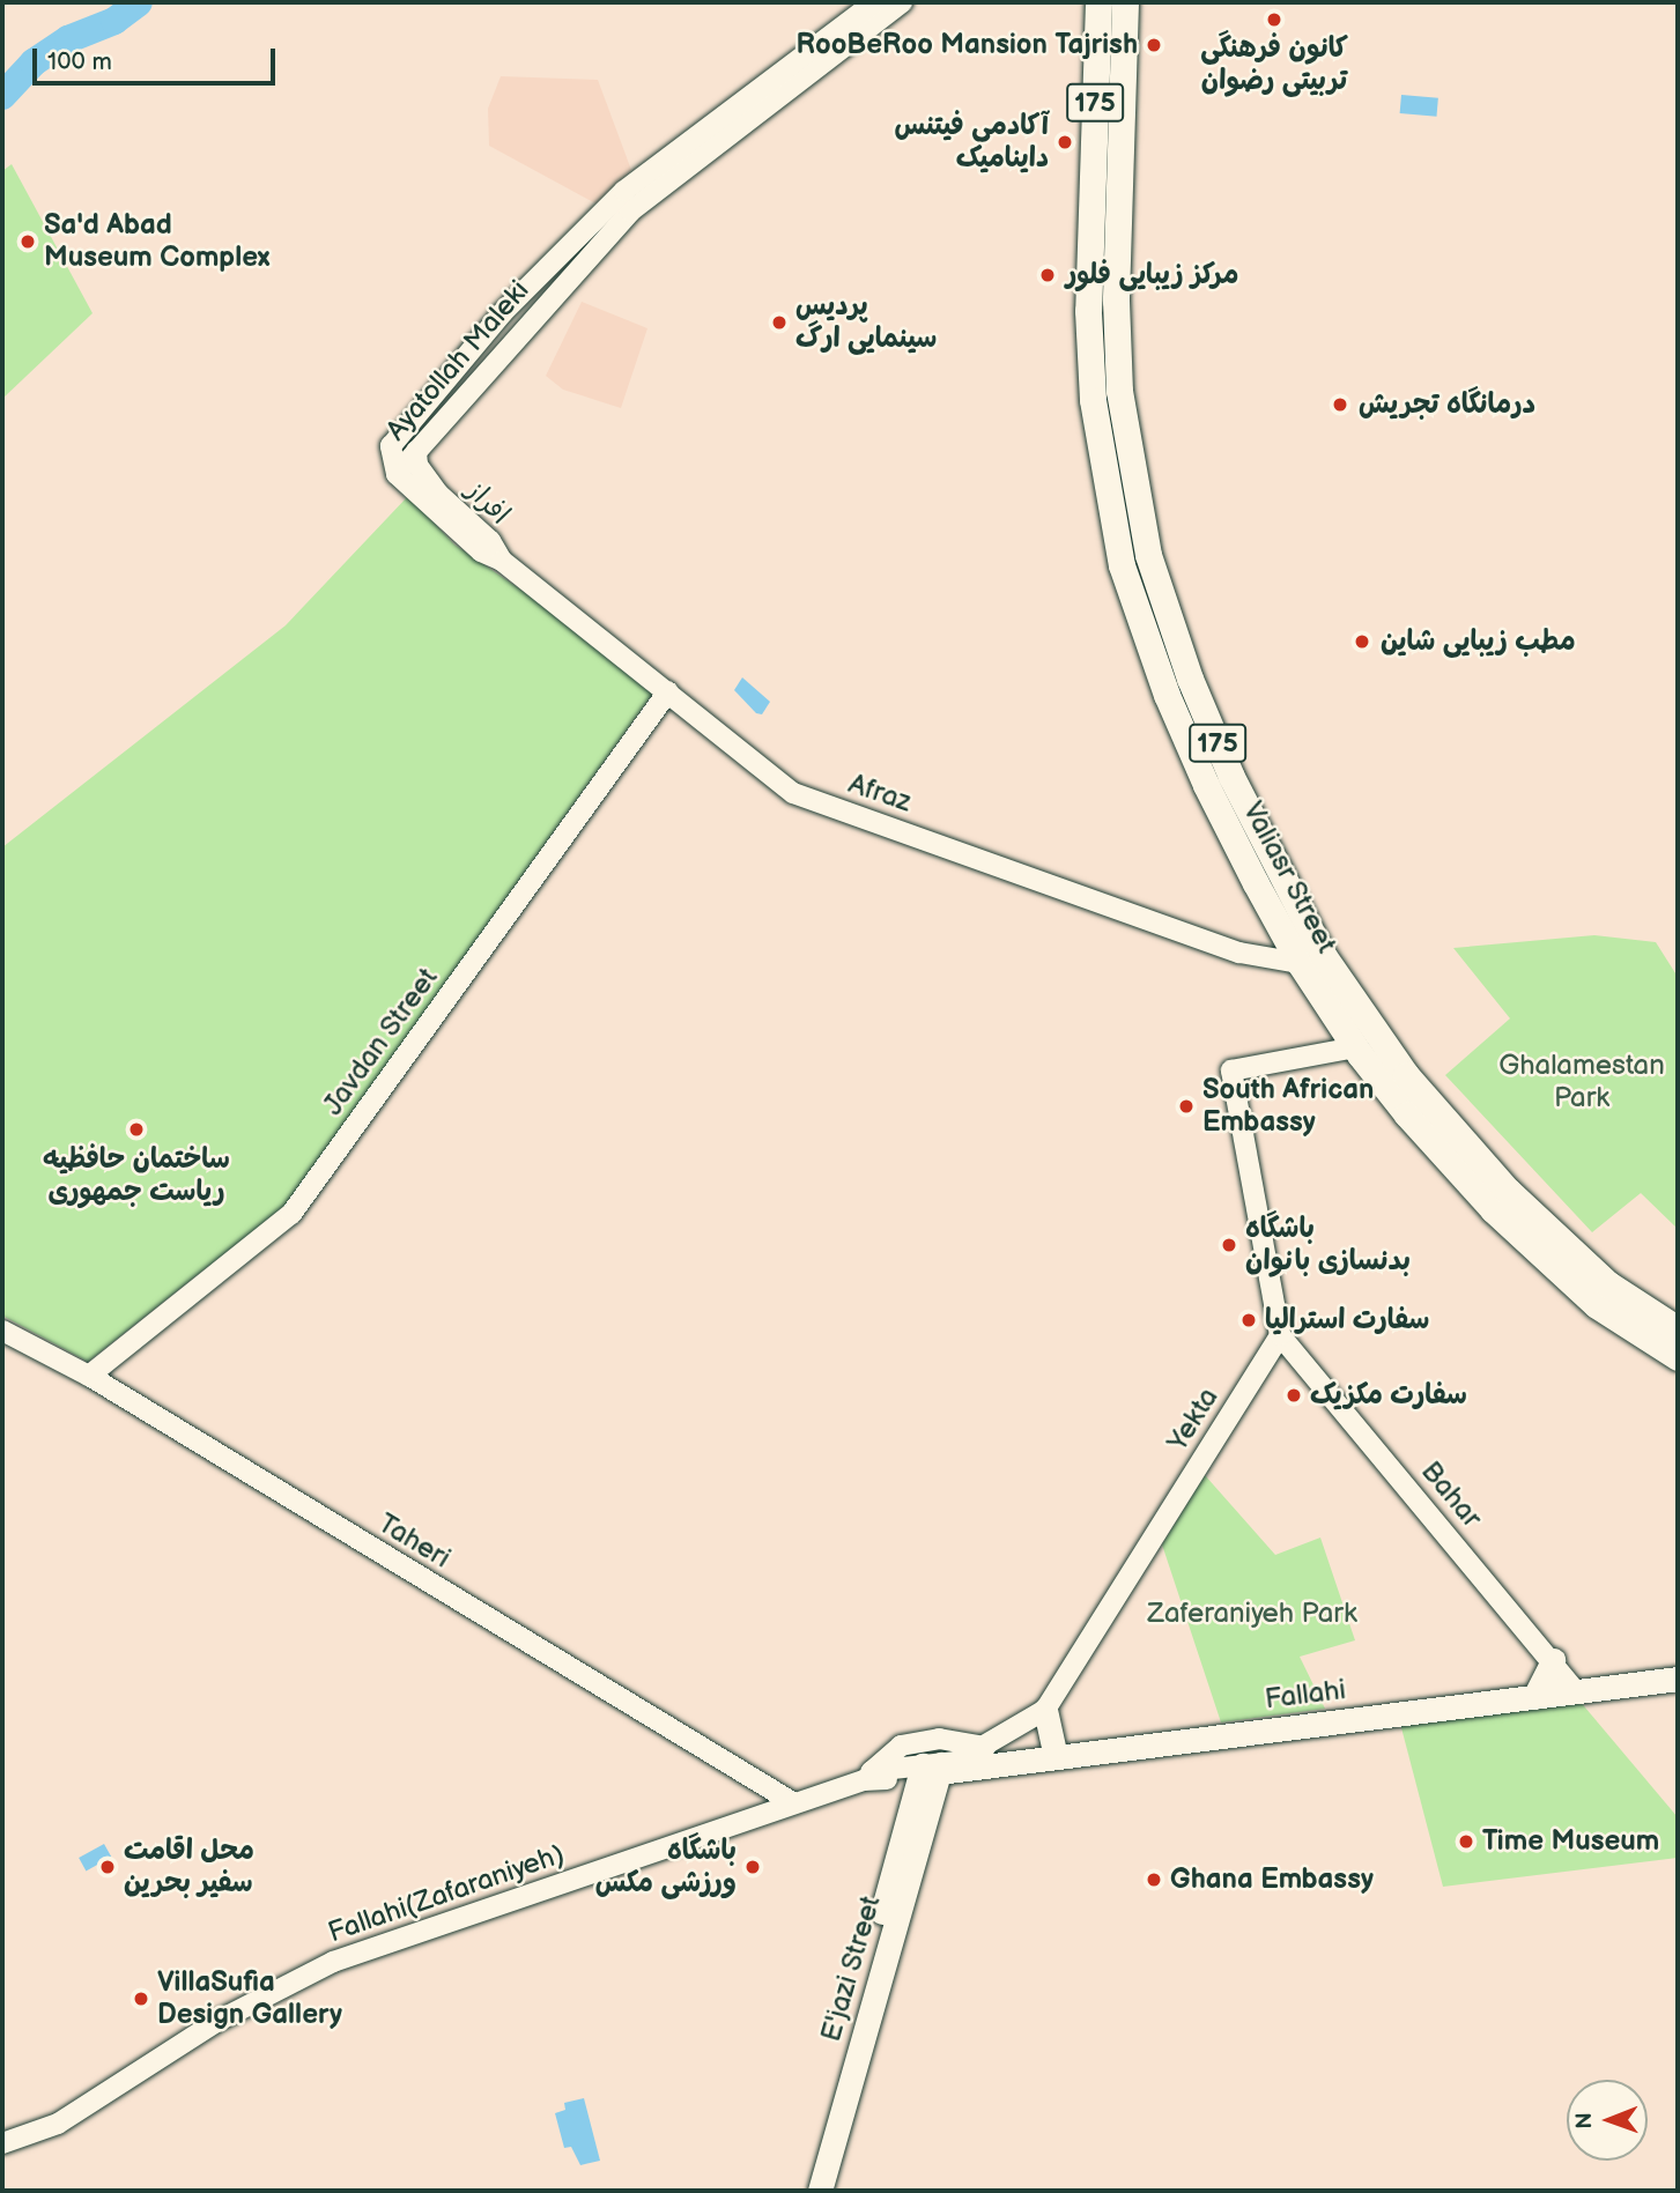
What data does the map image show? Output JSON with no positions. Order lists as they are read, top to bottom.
{
  "streets": {
    "main road": [
      "175",
      "Valiasr Street",
      "Fallahi",
      "E'jazi Street"
    ],
    "street": [
      "Ayatollah Maleki",
      "افراز",
      "Afraz",
      "Javdan Street",
      "Yekta",
      "Bahar",
      "Taheri",
      "Fallahi(Zafaraniyeh)"
    ]
  },
  "crossings": [
    ["Ayatollah Maleki", "افراز"],
    ["افراز", "Afraz"],
    ["Afraz", "Valiasr Street"],
    ["Afraz", "Javdan Street"],
    ["Javdan Street", "Taheri"],
    ["Yekta", "Bahar"],
    ["Yekta", "Fallahi"],
    ["Yekta", "Fallahi(Zafaraniyeh)"],
    ["Yekta", "E'jazi Street"],
    ["Bahar", "Fallahi"],
    ["Taheri", "Fallahi(Zafaraniyeh)"],
    ["Fallahi", "E'jazi Street"]
  ],
  "parks": ["Ghalamestan Park", "Zaferaniyeh Park"],
  "places": [
    "کانون فرهنگی تربیتی رضوان",
    "RooBeRoo Mansion Tajrish",
    "آکادمی فیتنس داینامیک",
    "Sa'd Abad Museum Complex",
    "مرکز زیبایی فلور",
    "پردیس سینمایی ارگ",
    "درمانگاه تجریش",
    "مطب زیبایی شاین",
    "South African Embassy",
    "ساختمان حافظیه ریاست جمهوری",
    "باشگاه بدنسازی بانوان",
    "سفارت استرالیا",
    "سفارت مکزیک",
    "Time Museum",
    "محل اقامت سفیر بحرین",
    "باشگاه ورزشی مکس",
    "Ghana Embassy",
    "VillaSufia Design Gallery"
  ],
  "scale_bar": "100 m",
  "north": "left"
}
